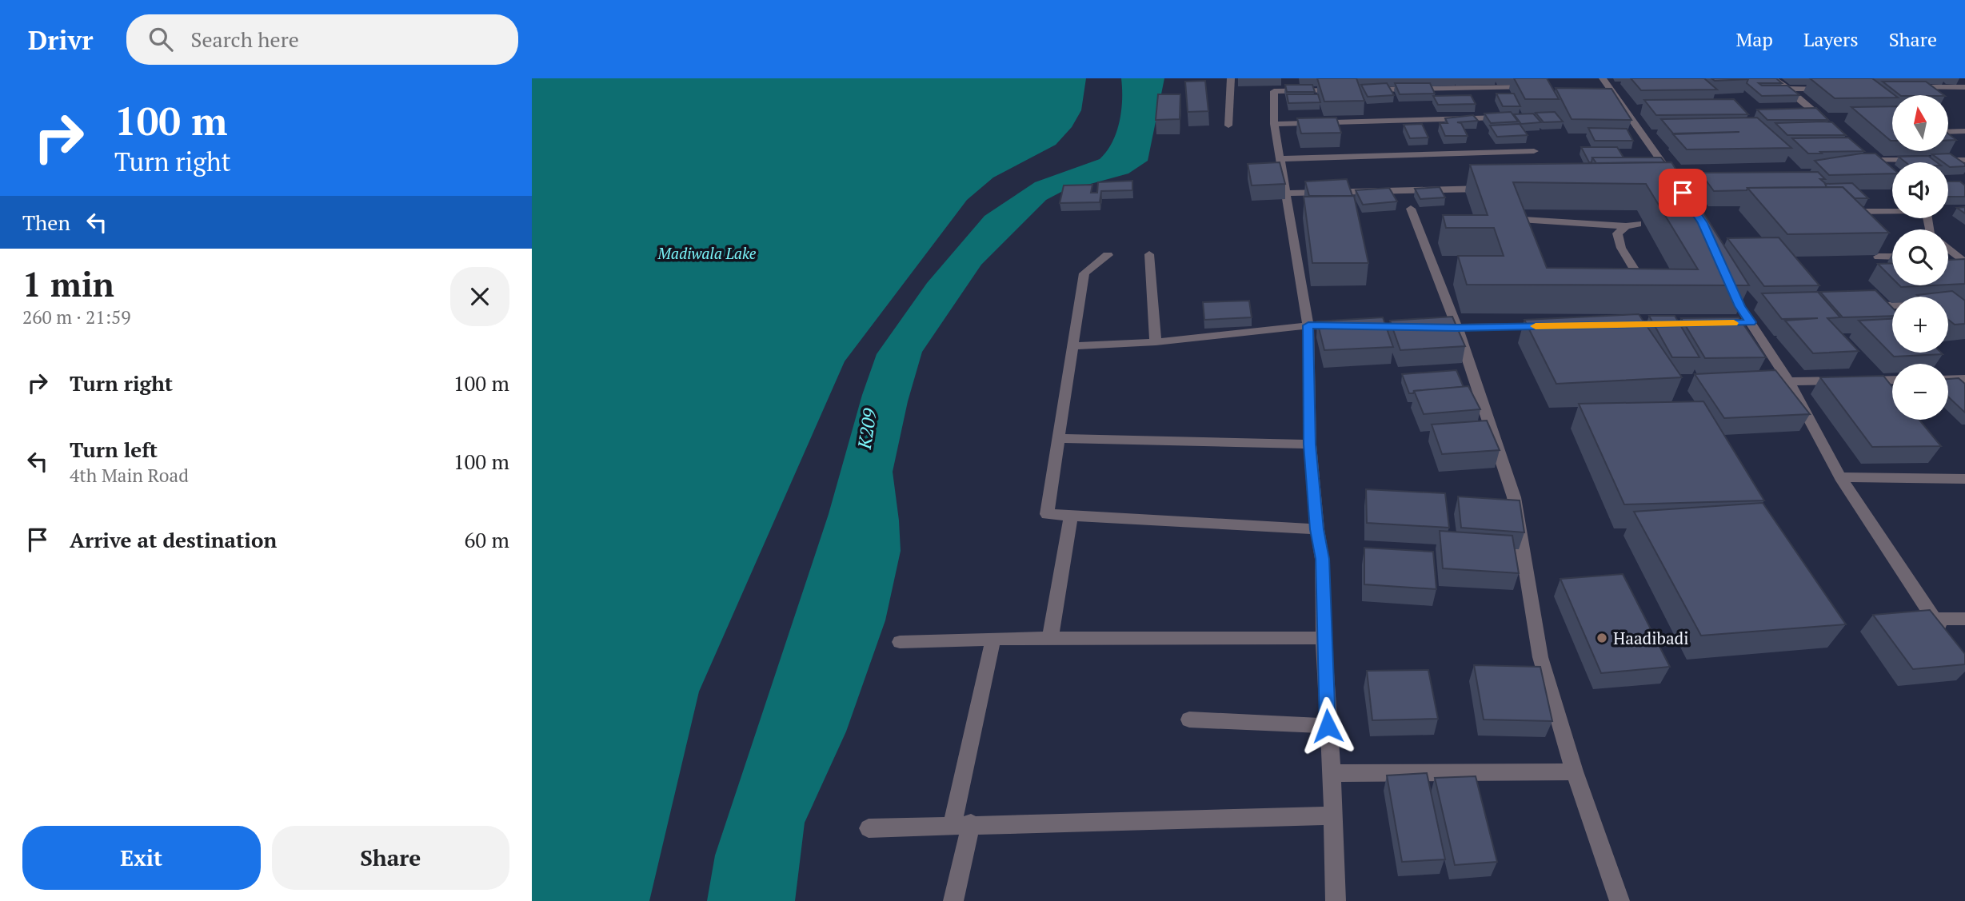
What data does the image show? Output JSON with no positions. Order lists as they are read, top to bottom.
{
  "water": ["Madiwala Lake", "K209"],
  "places": ["Haadibadi"],
  "north": "top",
  "page": {
    "header": "Drivr",
    "search": "Search here",
    "nav": ["Map", "Layers", "Share"],
    "turn": ["100 m", "Turn right"],
    "map_buttons": ["+", "−"],
    "then": "Then",
    "heading": ["1 min", "260 m · 21:59"],
    "list": [
      {
        "name": "Turn right",
        "value": "100 m"
      },
      {
        "name": "Turn left",
        "note": "4th Main Road",
        "value": "100 m"
      },
      {
        "name": "Arrive at destination",
        "value": "60 m"
      }
    ],
    "buttons": ["Exit", "Share"]
  }
}
